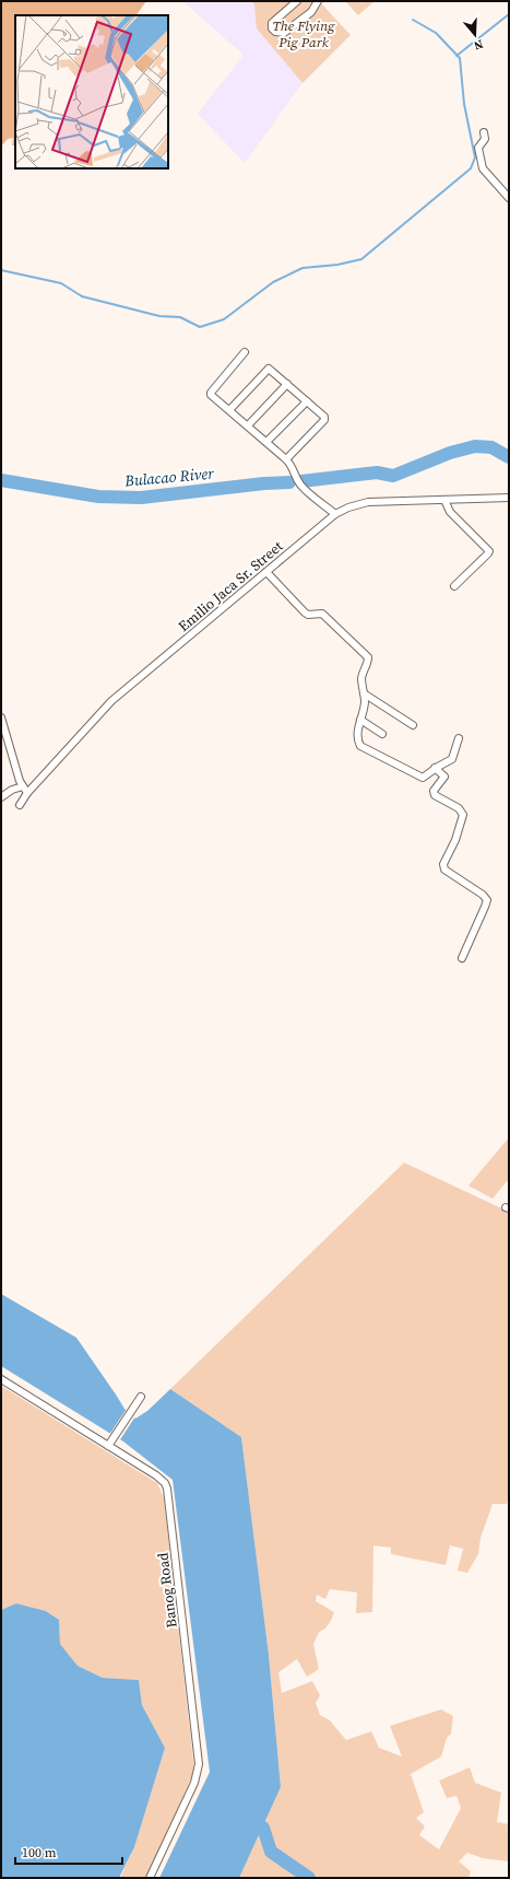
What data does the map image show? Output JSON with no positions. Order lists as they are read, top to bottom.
{
  "streets": {
    "street": ["Emilio Jaca Sr. Street", "Banog Road"]
  },
  "water": ["Bulacao River"],
  "parks": ["The Flying Pig Park"],
  "scale_bar": "100 m",
  "north": "bottom"
}
